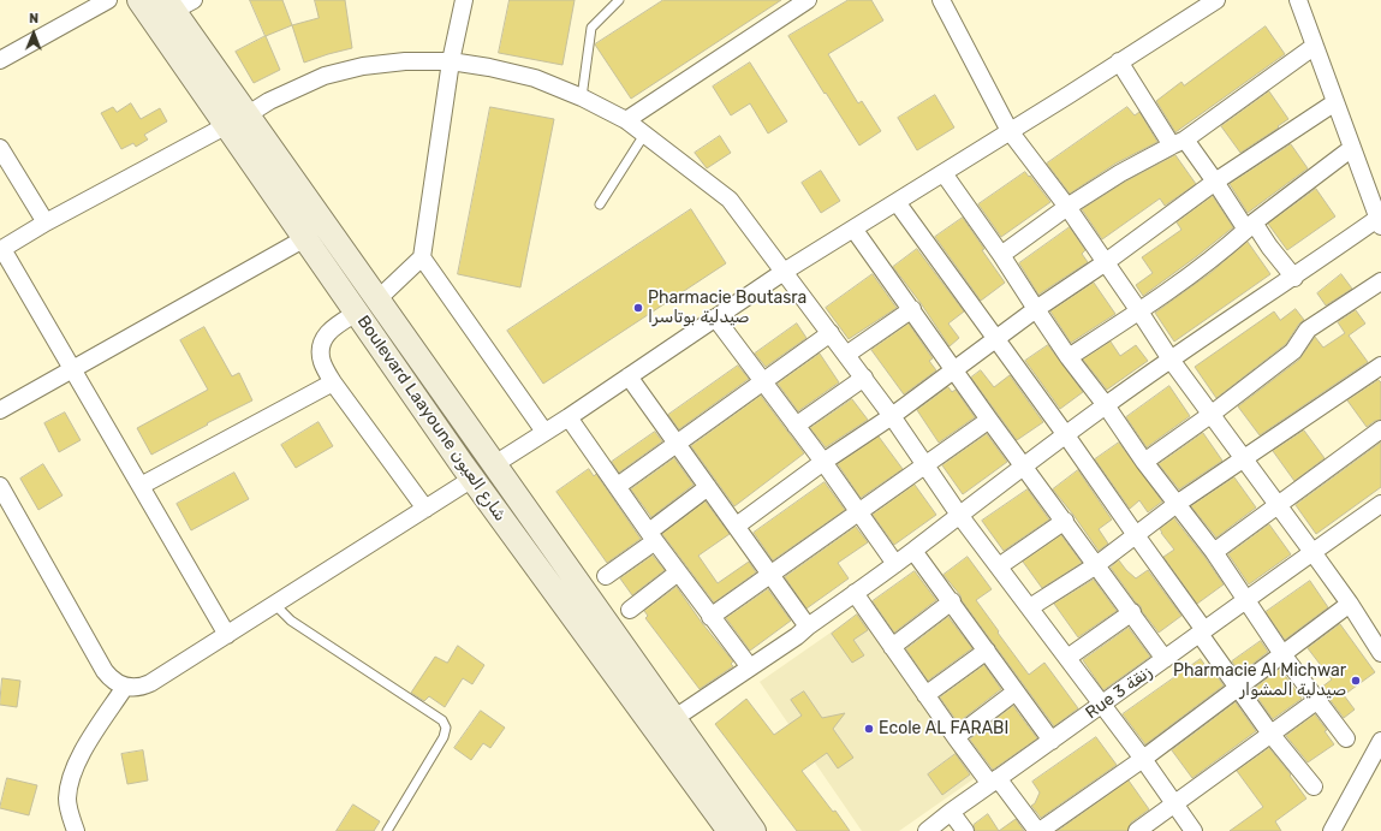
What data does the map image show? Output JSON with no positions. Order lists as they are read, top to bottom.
{
  "streets": {
    "street": ["Boulevard Laayoune شارع العيون", "Rue 3 زنقة"]
  },
  "places": ["Pharmacie Boutasra صيدلية بوتاسرا", "Pharmacie Al Michwar صيدلية المشوار", "Ecole AL FARABI"],
  "north": "top"
}
